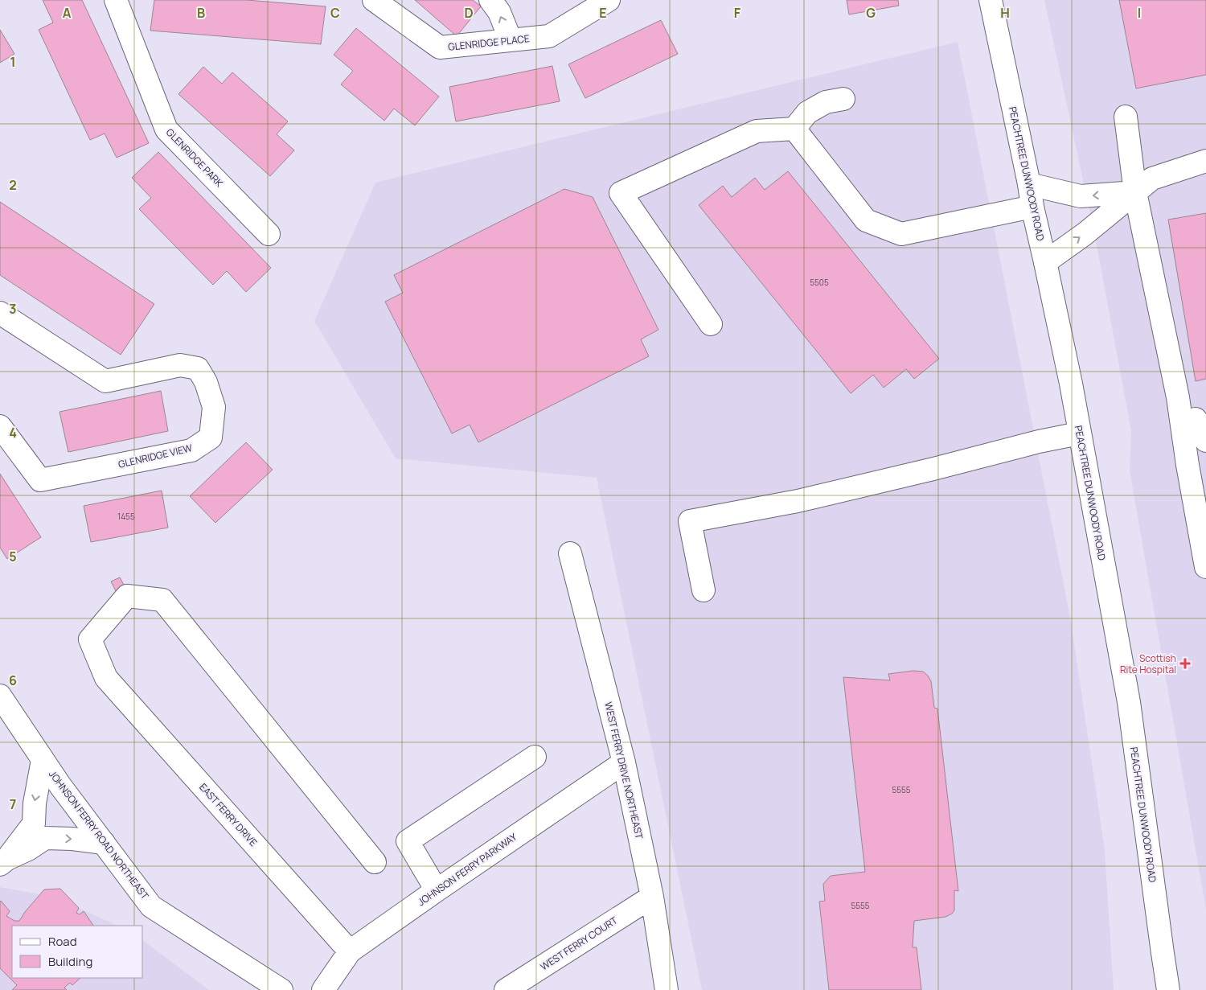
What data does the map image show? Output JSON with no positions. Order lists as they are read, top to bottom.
{
  "streets": {
    "street": [
      "GLENRIDGE PLACE",
      "GLENRIDGE PARK",
      "PEACHTREE DUNWOODY ROAD",
      "GLENRIDGE VIEW",
      "WEST FERRY DRIVE NORTHEAST",
      "EAST FERRY DRIVE",
      "JOHNSON FERRY ROAD NORTHEAST",
      "JOHNSON FERRY PARKWAY",
      "WEST FERRY COURT"
    ]
  },
  "crossings": [
    ["WEST FERRY DRIVE NORTHEAST", "JOHNSON FERRY PARKWAY"],
    ["WEST FERRY DRIVE NORTHEAST", "WEST FERRY COURT"],
    ["EAST FERRY DRIVE", "JOHNSON FERRY PARKWAY"]
  ],
  "places": {
    "health": ["Scottish Rite Hospital"]
  },
  "house_numbers": [
    "5505",
    "1455",
    "5555",
    "5555"
  ],
  "legend": ["Road", "Building"],
  "grid": {
    "columns": [
      "A",
      "B",
      "C",
      "D",
      "E",
      "F",
      "G",
      "H",
      "I"
    ],
    "rows": [
      "1",
      "2",
      "3",
      "4",
      "5",
      "6",
      "7"
    ]
  }
}
